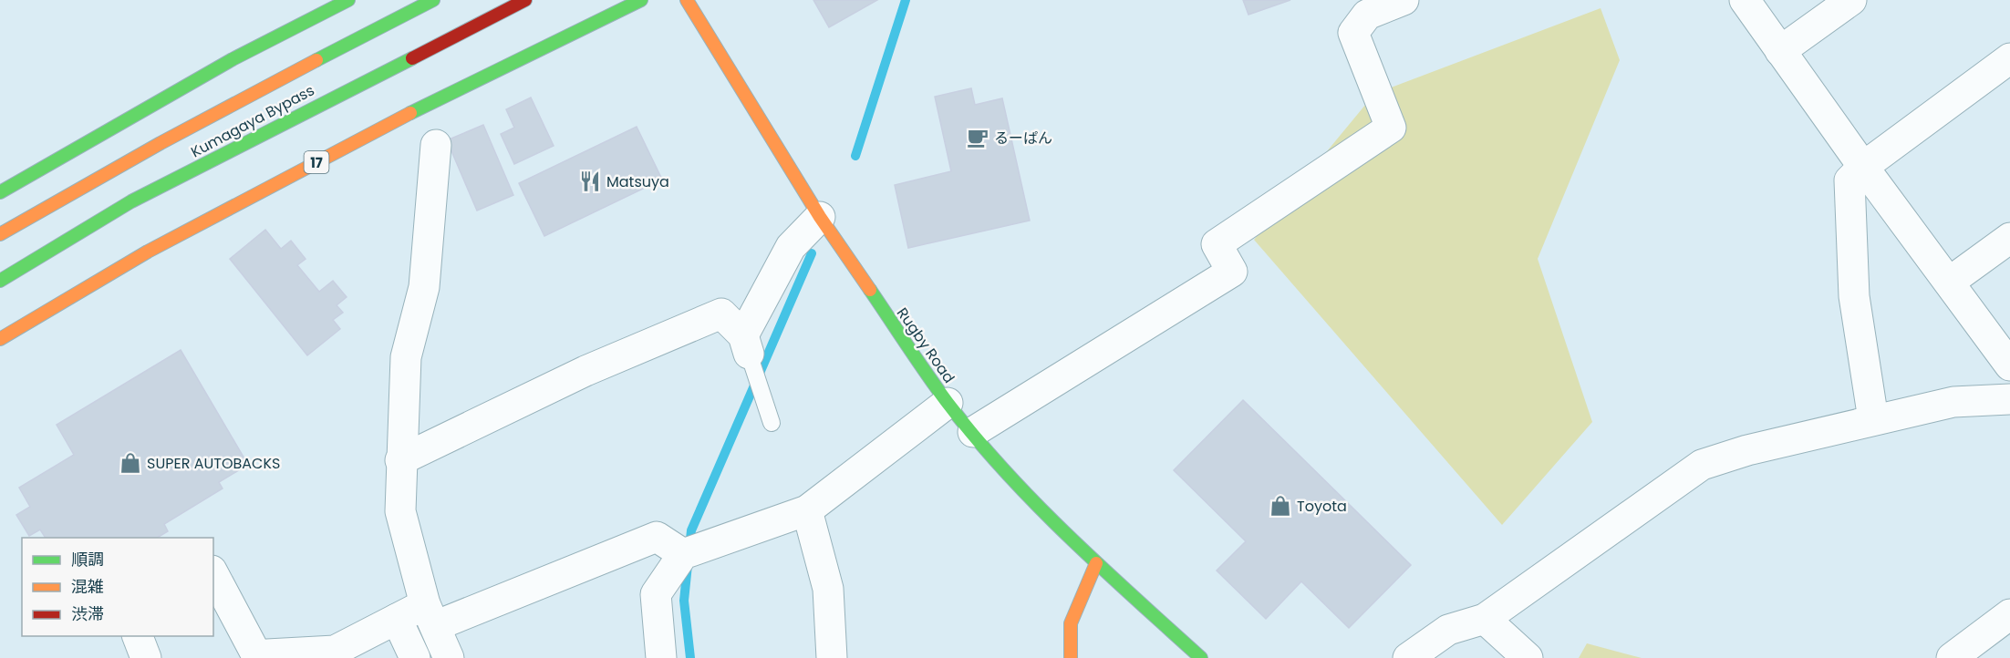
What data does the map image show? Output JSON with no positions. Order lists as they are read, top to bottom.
{
  "streets": {
    "main road": ["Kumagaya Bypass", "17", "Rugby Road"]
  },
  "places": {
    "cafe": ["るーぱん"],
    "restaurant": ["Matsuya"],
    "shop": ["SUPER AUTOBACKS", "Toyota"]
  },
  "legend": ["順調", "混雑", "渋滞"]
}
